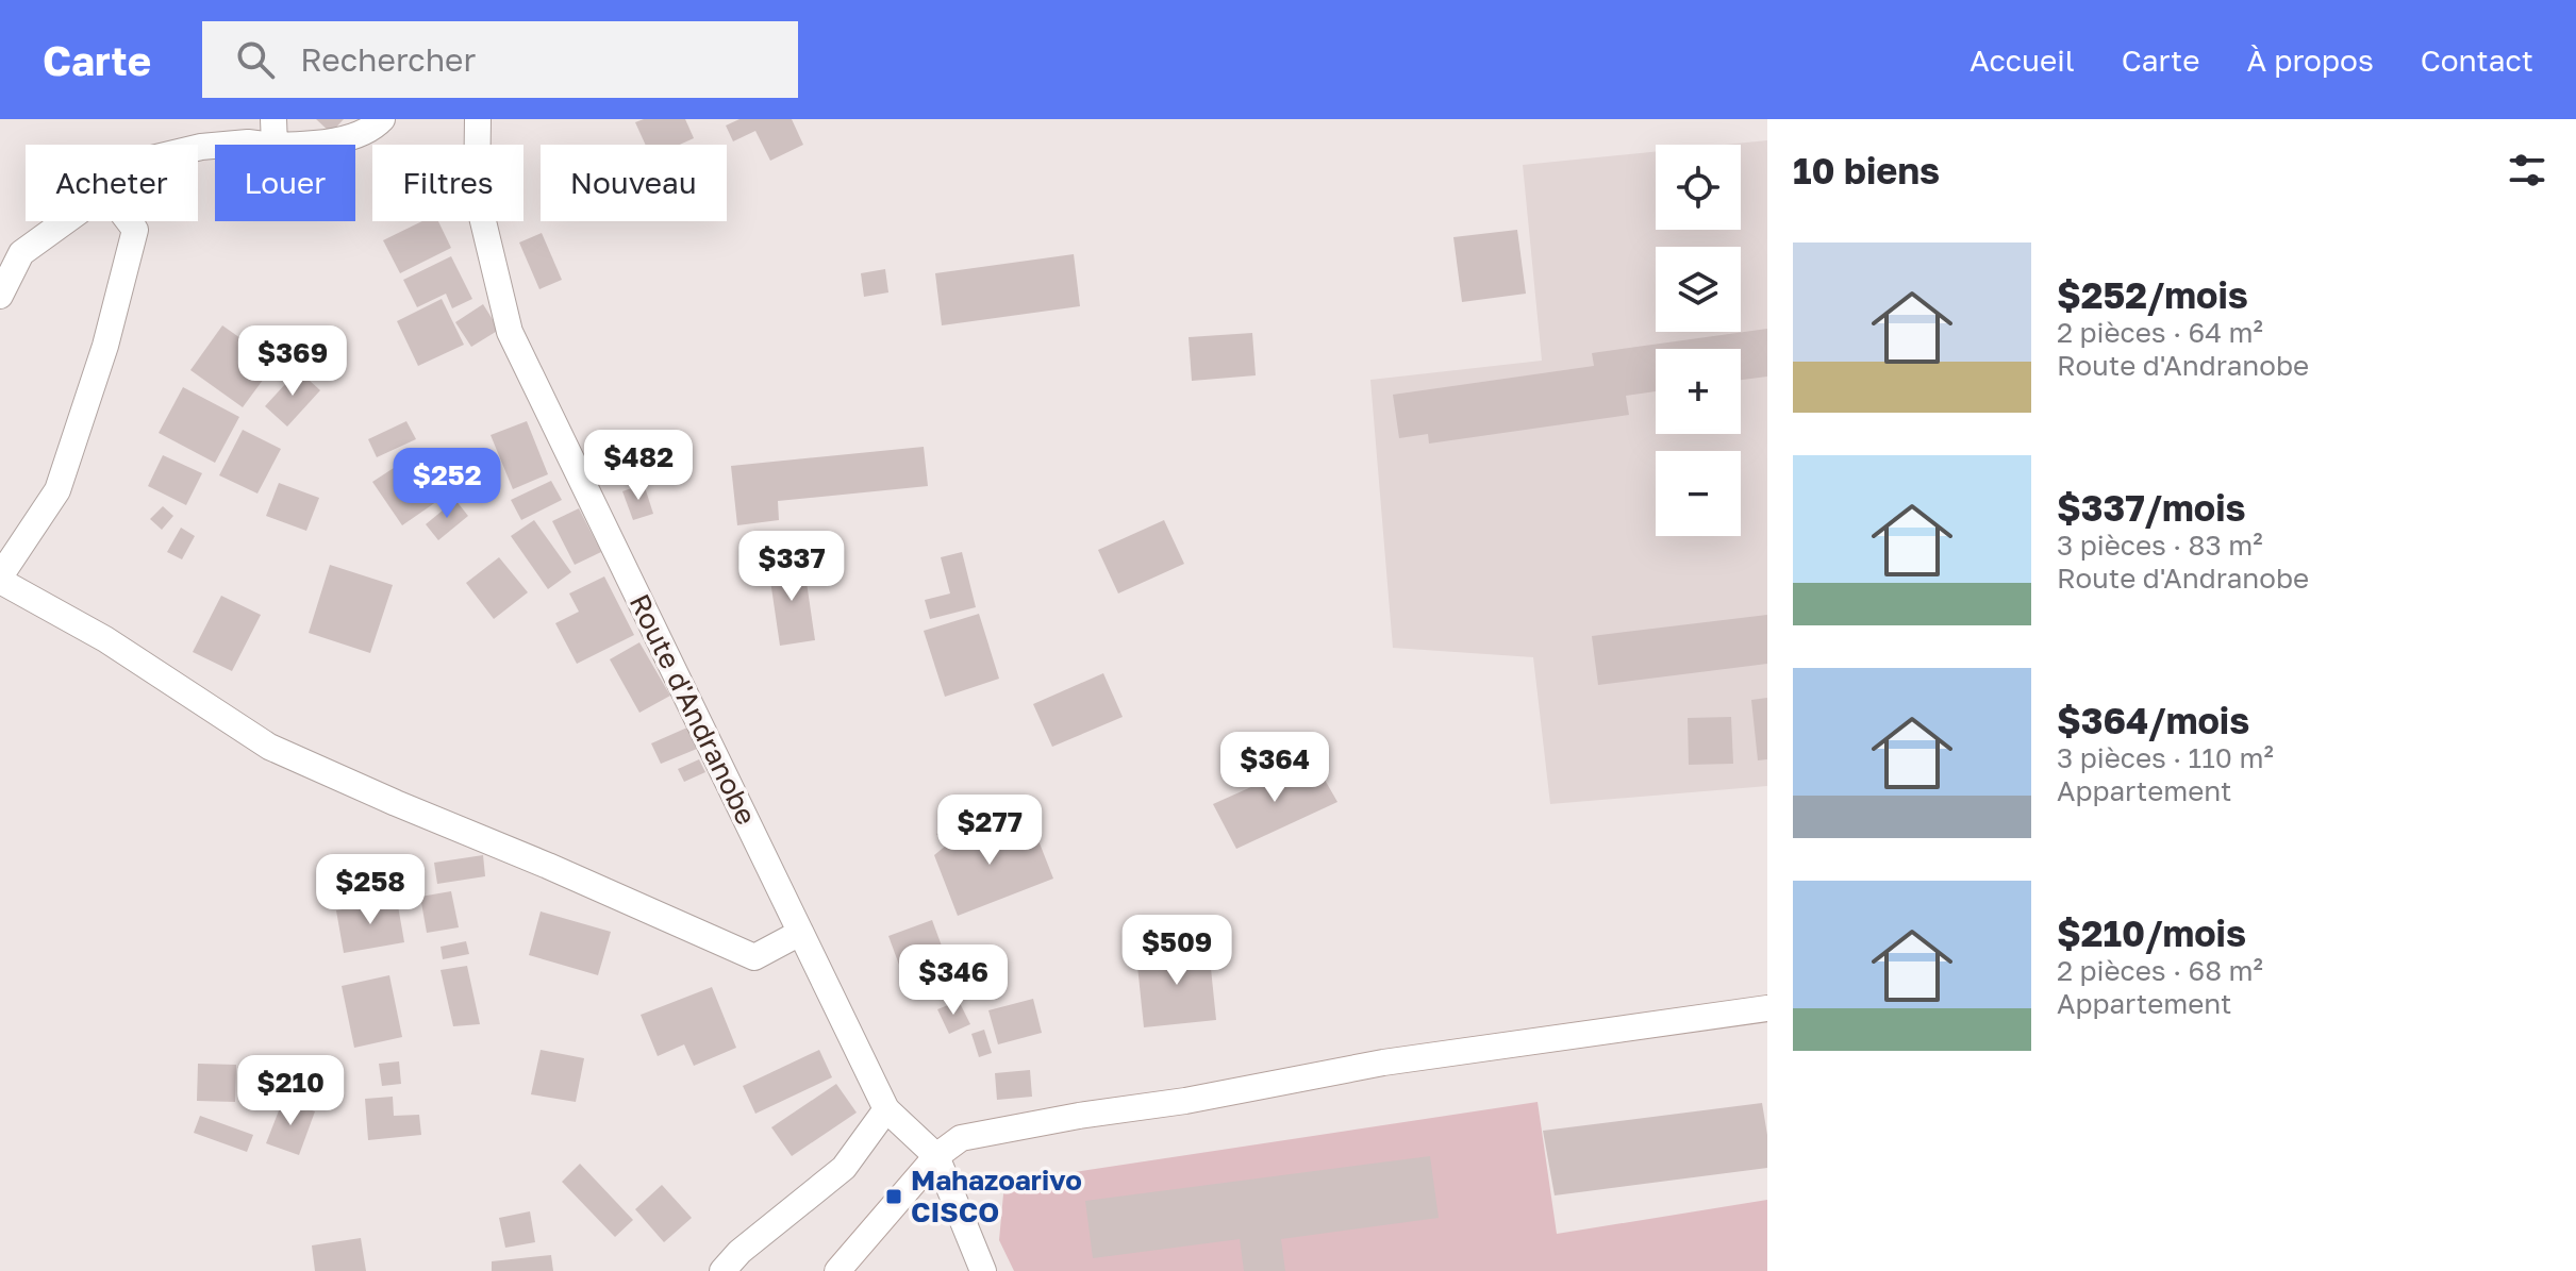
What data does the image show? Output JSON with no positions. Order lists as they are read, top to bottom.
{
  "streets": {
    "street": ["Route d'Andranobe"]
  },
  "places": {
    "transit": ["Mahazoarivo CISCO"]
  },
  "page": {
    "header": "Carte",
    "search": "Rechercher",
    "nav": [
      "Accueil",
      "Carte",
      "À propos",
      "Contact"
    ],
    "heading": "10 biens",
    "map_buttons": ["+", "−"],
    "chip": [
      "Acheter",
      "Louer",
      "Filtres",
      "Nouveau"
    ],
    "list": [
      {
        "name": "$252/mois",
        "note": "2 pièces · 64 m² · Route d'Andranobe"
      },
      {
        "name": "$337/mois",
        "note": "3 pièces · 83 m² · Route d'Andranobe"
      },
      {
        "name": "$364/mois",
        "note": "3 pièces · 110 m² · Appartement"
      },
      {
        "name": "$210/mois",
        "note": "2 pièces · 68 m² · Appartement"
      }
    ],
    "price": [
      "$369",
      "$482",
      "$252",
      "$337",
      "$364",
      "$277",
      "$258",
      "$509",
      "$346",
      "$210"
    ]
  }
}
